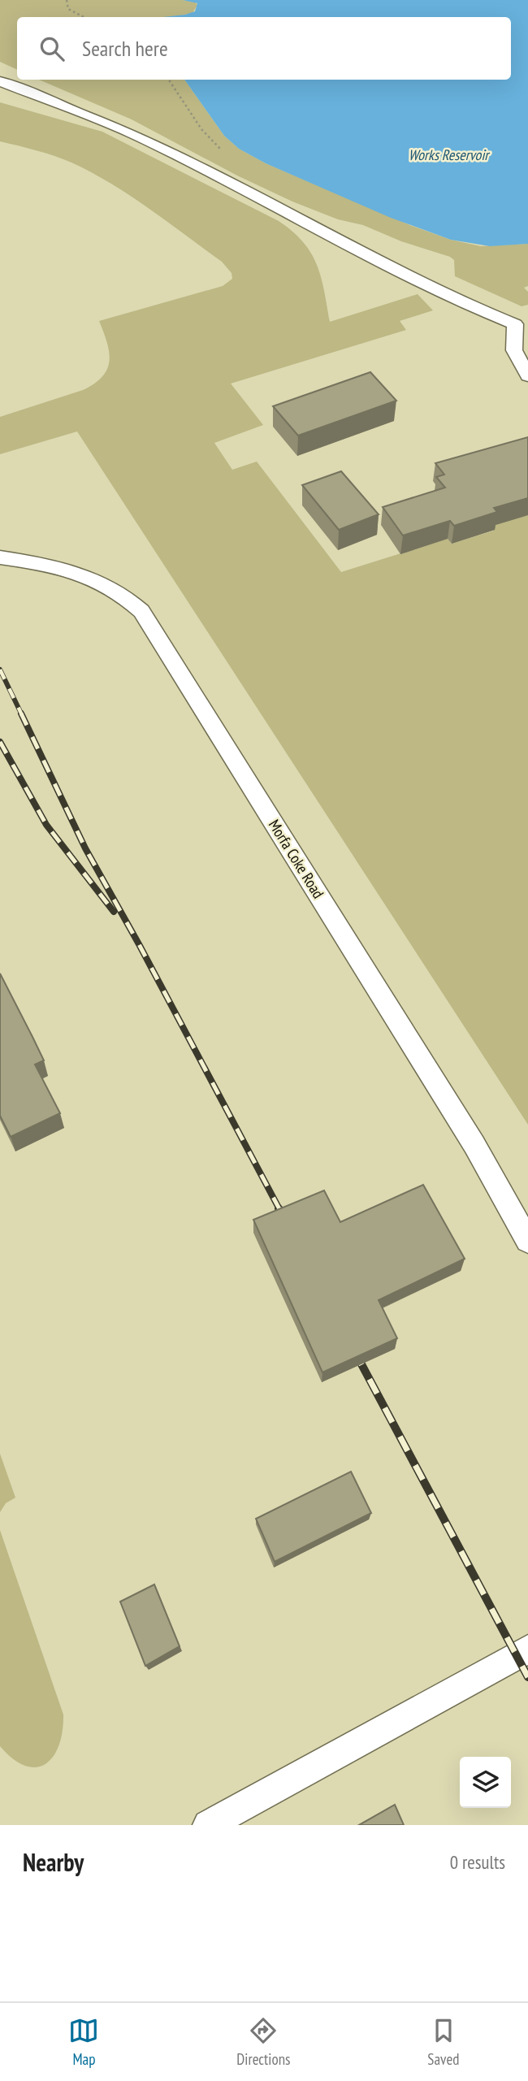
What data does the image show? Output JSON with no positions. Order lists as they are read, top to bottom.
{
  "streets": {
    "lane": ["Morfa Coke Road"]
  },
  "water": ["Works Reservoir"],
  "page": {
    "search": "Search here",
    "heading": ["Nearby", "0 results"],
    "nav": ["Map", "Directions", "Saved"]
  }
}
